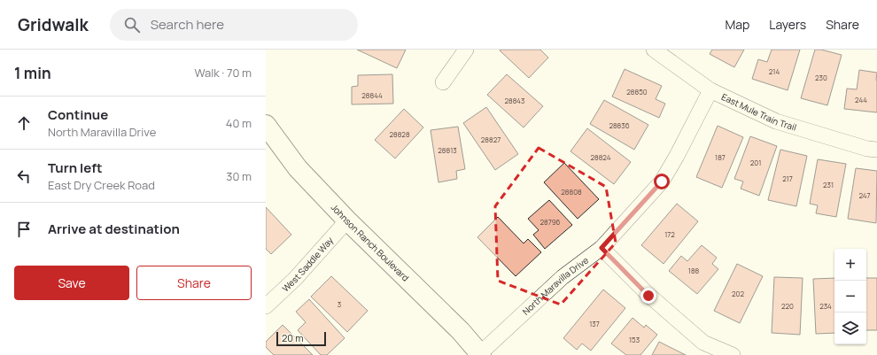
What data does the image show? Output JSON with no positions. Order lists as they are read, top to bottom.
{
  "streets": {
    "street": [
      "East Mule Train Trail",
      "Johnson Ranch Boulevard",
      "West Saddle Way",
      "North Maravilla Drive"
    ]
  },
  "crossings": [
    ["East Mule Train Trail", "North Maravilla Drive"],
    ["Johnson Ranch Boulevard", "West Saddle Way"],
    ["Johnson Ranch Boulevard", "North Maravilla Drive"]
  ],
  "house_numbers": [
    "214",
    "230",
    "28850",
    "28844",
    "244",
    "28843",
    "28836",
    "28828",
    "28827",
    "28813",
    "28824",
    "187",
    "201",
    "217",
    "231",
    "28808",
    "247",
    "28796",
    "172",
    "188",
    "202",
    "3",
    "220",
    "234",
    "137",
    "153"
  ],
  "scale_bar": "20 m",
  "page": {
    "header": "Gridwalk",
    "search": "Search here",
    "nav": ["Map", "Layers", "Share"],
    "heading": ["1 min", "Walk · 70 m"],
    "list": [
      ["Continue", "North Maravilla Drive", "40 m"],
      ["Turn left", "East Dry Creek Road", "30 m"],
      "Arrive at destination"
    ],
    "map_buttons": ["+", "−"],
    "buttons": ["Save", "Share"],
    "scale": "20 m"
  }
}
